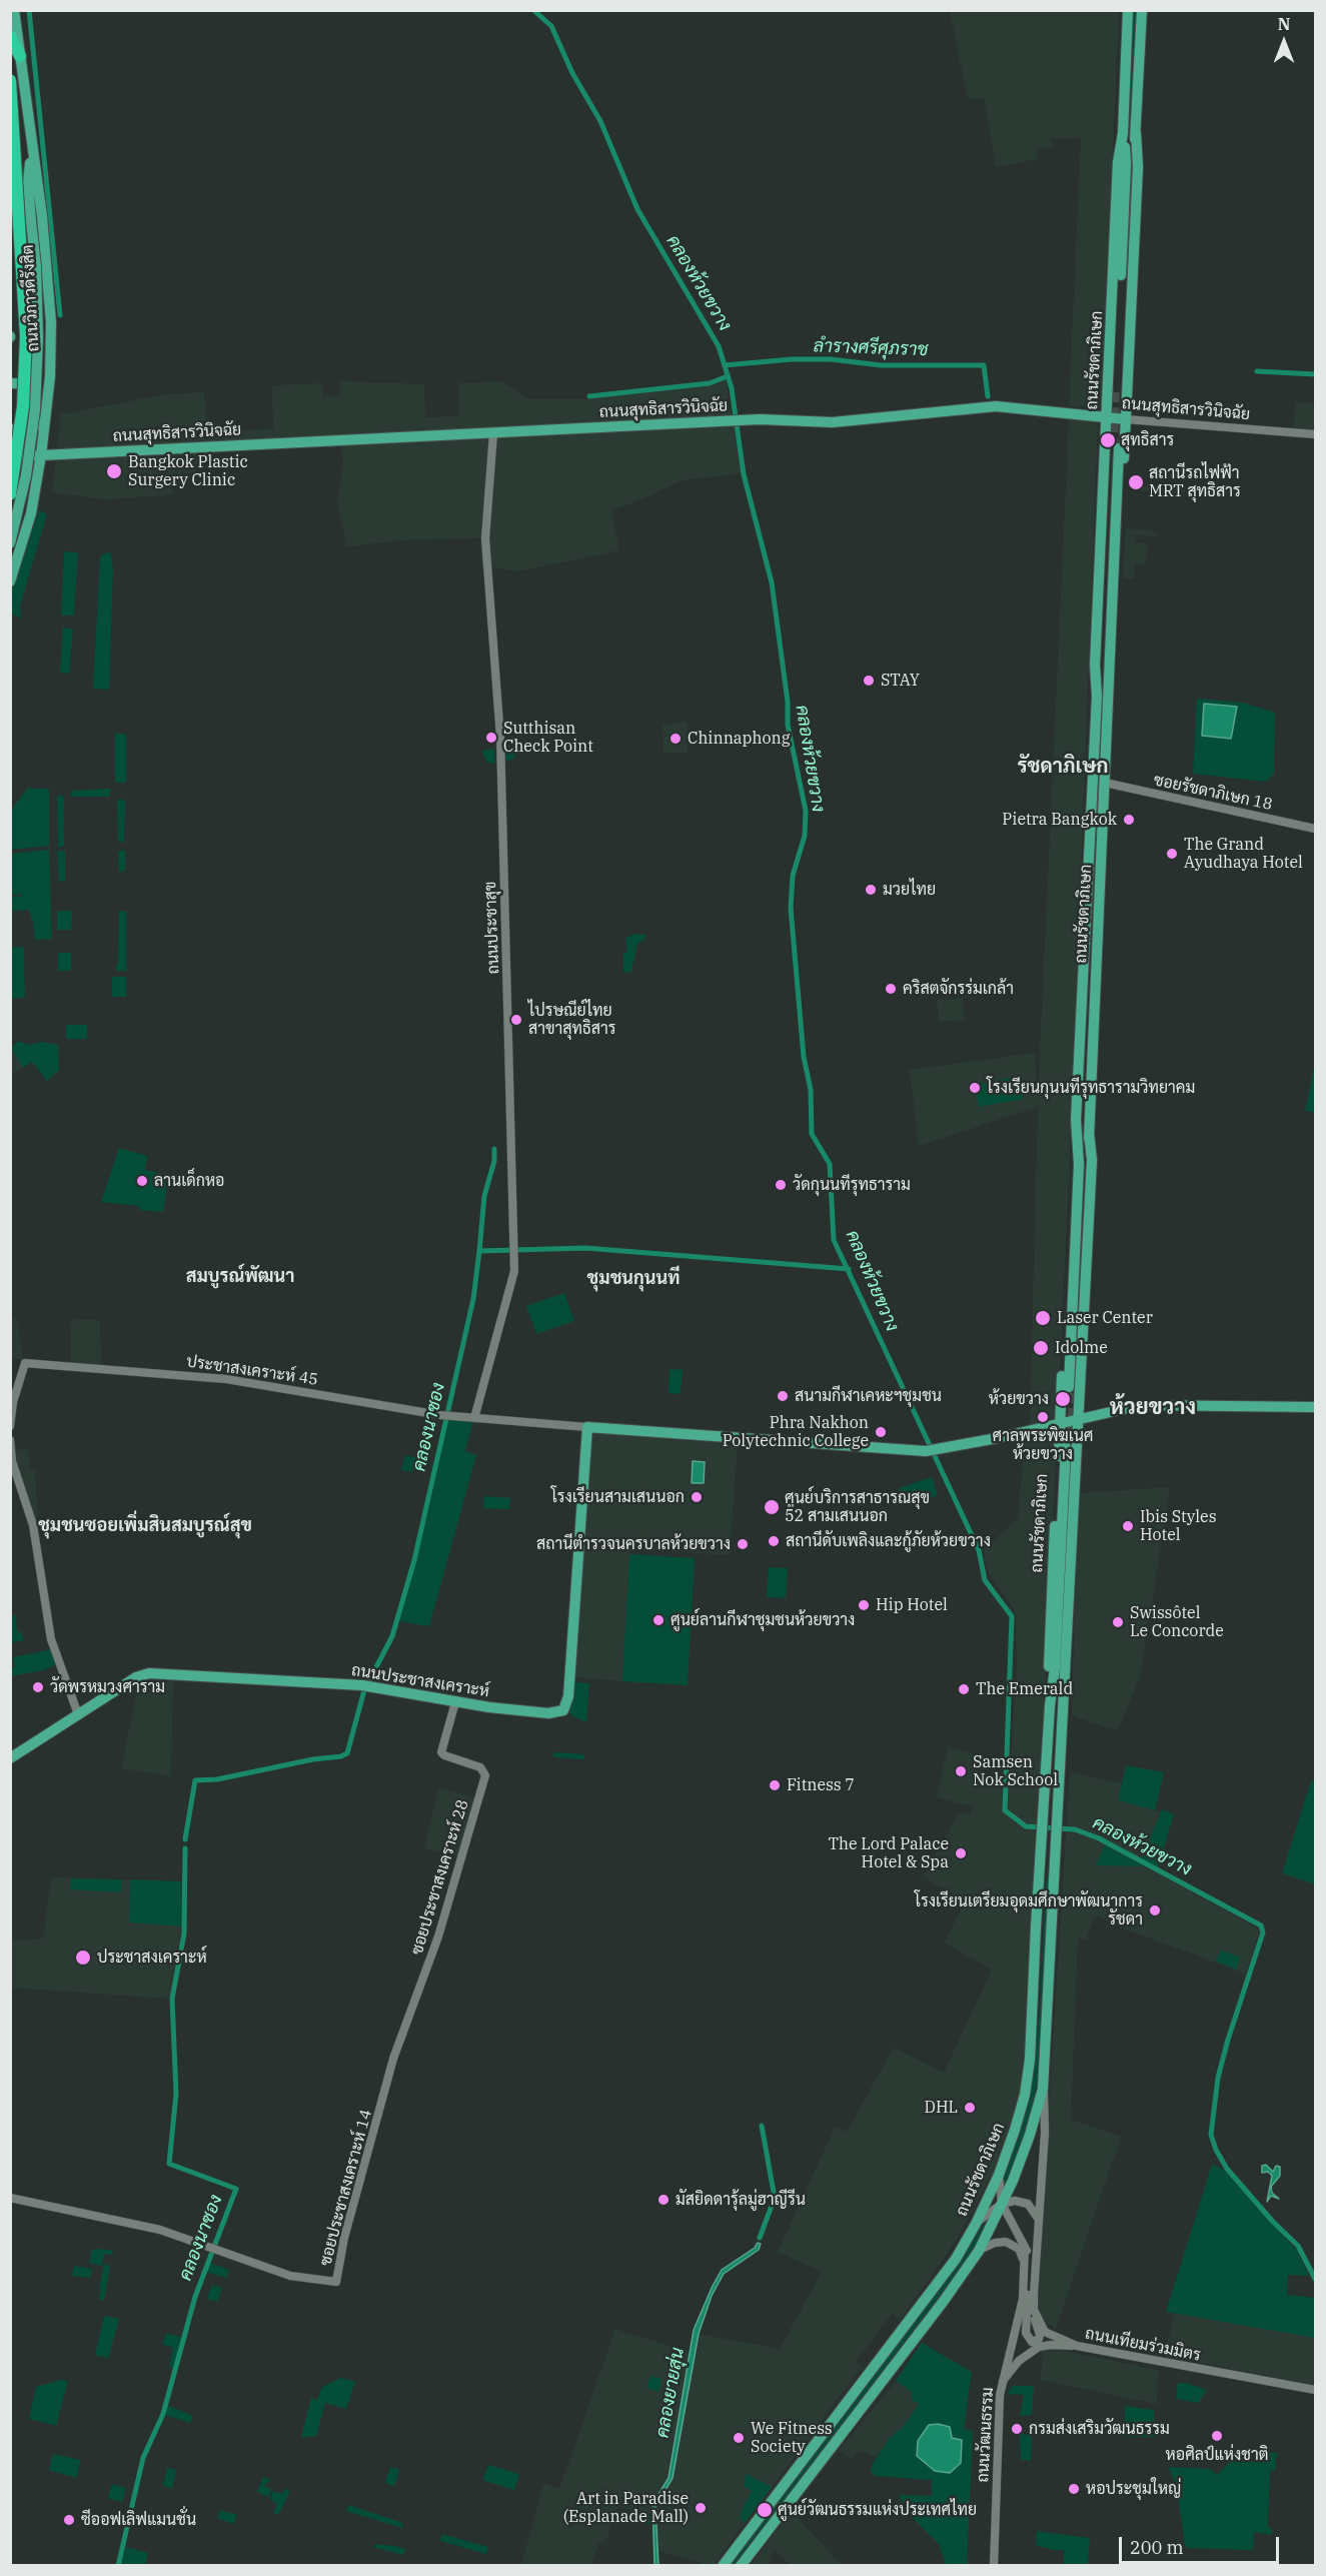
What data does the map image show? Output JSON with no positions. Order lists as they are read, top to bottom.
{
  "streets": {
    "highway": ["ถนนวิภาวดีรังสิต"],
    "main road": ["ถนนรัชดาภิเษก", "ถนนสุทธิสารวินิจฉัย", "ถนนประชาสงเคราะห์"],
    "street": [
      "ซอยรัชดาภิเษก 18",
      "ถนนประชาสุข",
      "ประชาสงเคราะห์ 45",
      "ซอยประชาสงเคราะห์ 28",
      "ซอยประชาสงเคราะห์ 14",
      "ถนนเทียมร่วมมิตร",
      "ถนนวัฒนธรรม"
    ]
  },
  "crossings": [
    ["ถนนวิภาวดีรังสิต", "ถนนสุทธิสารวินิจฉัย"],
    ["ถนนรัชดาภิเษก", "ถนนสุทธิสารวินิจฉัย"],
    ["ถนนรัชดาภิเษก", "ซอยรัชดาภิเษก 18"],
    ["ถนนสุทธิสารวินิจฉัย", "ถนนประชาสุข"],
    ["ถนนประชาสุข", "ประชาสงเคราะห์ 45"],
    ["ถนนประชาสงเคราะห์", "ซอยประชาสงเคราะห์ 28"],
    ["ซอยประชาสงเคราะห์ 28", "ซอยประชาสงเคราะห์ 14"]
  ],
  "districts": [
    "รัชดาภิเษก",
    "สมบูรณ์พัฒนา",
    "ชุมชนกุนนที",
    "ห้วยขวาง",
    "ชุมชนซอยเพิ่มสินสมบูรณ์สุข"
  ],
  "water": [
    "คลองห้วยขวาง",
    "ลำรางศรีศุภราช",
    "คลองนาซอง",
    "คลองยายสุ่น"
  ],
  "places": [
    "สุทธิสาร",
    "Bangkok Plastic Surgery Clinic",
    "สถานีรถไฟฟ้า MRT สุทธิสาร",
    "STAY",
    "Sutthisan Check Point",
    "Chinnaphong",
    "Pietra Bangkok",
    "The Grand Ayudhaya Hotel",
    "มวยไทย",
    "คริสตจักรร่มเกล้า",
    "ไปรษณีย์ไทย สาขาสุทธิสาร",
    "โรงเรียนกุนนทีรุทธารามวิทยาคม",
    "ลานเด็กหอ",
    "วัดกุนนทีรุทธาราม",
    "Laser Center",
    "Idolme",
    "สนามกีฬาเคหะฯชุมชน",
    "ห้วยขวาง",
    "ศาลพระพิฆเนศ ห้วยขวาง",
    "Phra Nakhon Polytechnic College",
    "โรงเรียนสามเสนนอก",
    "ศูนย์บริการสาธารณสุข 52 สามเสนนอก",
    "Ibis Styles Hotel",
    "สถานีดับเพลิงและกู้ภัยห้วยขวาง",
    "สถานีตำรวจนครบาลห้วยขวาง",
    "Hip Hotel",
    "ศูนย์ลานกีฬาชุมชนห้วยขวาง",
    "Swissôtel Le Concorde",
    "วัดพรหมวงศาราม",
    "The Emerald",
    "Samsen Nok School",
    "Fitness 7",
    "The Lord Palace Hotel & Spa",
    "โรงเรียนเตรียมอุดมศึกษาพัฒนาการ รัชดา",
    "ประชาสงเคราะห์",
    "DHL",
    "มัสยิดดารุ้ลมู่ฮาญีรีน",
    "กรมส่งเสริมวัฒนธรรม",
    "หอศิลป์แห่งชาติ",
    "We Fitness Society",
    "หอประชุมใหญ่",
    "Art in Paradise (Esplanade Mall)",
    "ศูนย์วัฒนธรรมแห่งประเทศไทย",
    "ซีออฟเลิฟแมนชั่น"
  ],
  "scale_bar": "200 m",
  "north": "top"
}
